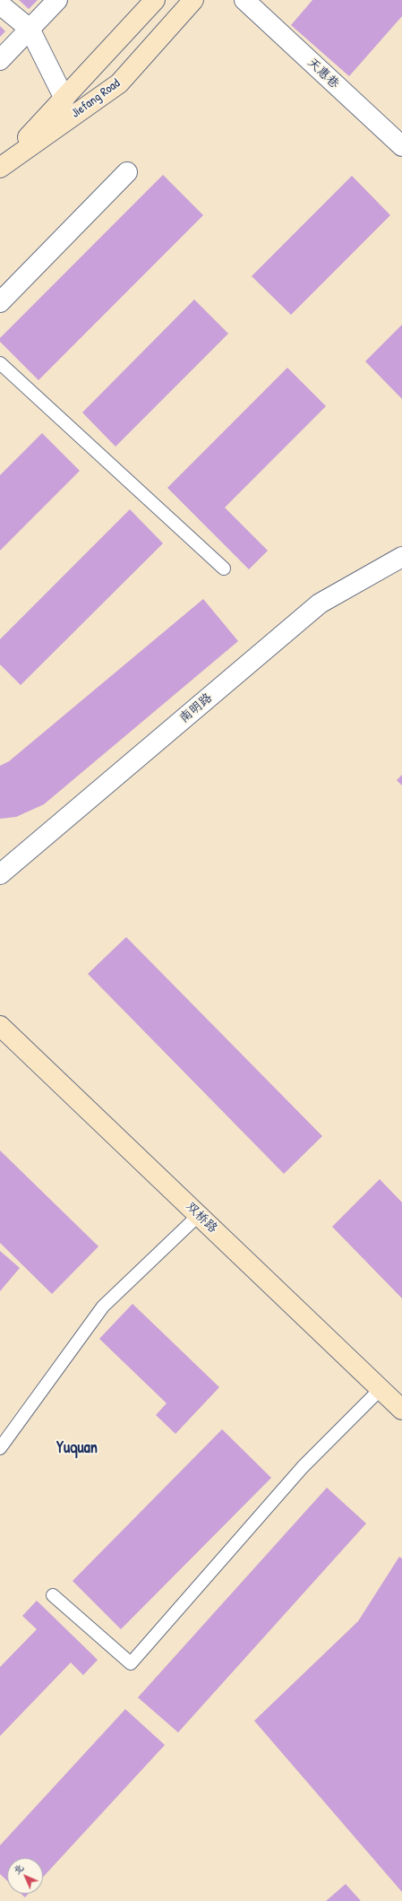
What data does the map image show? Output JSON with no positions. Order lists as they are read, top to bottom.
{
  "streets": {
    "main road": ["Jiefang Road", "双桥路"],
    "street": ["天惠巷", "南明路"]
  },
  "districts": ["Yuquan"],
  "north": "top left"
}
